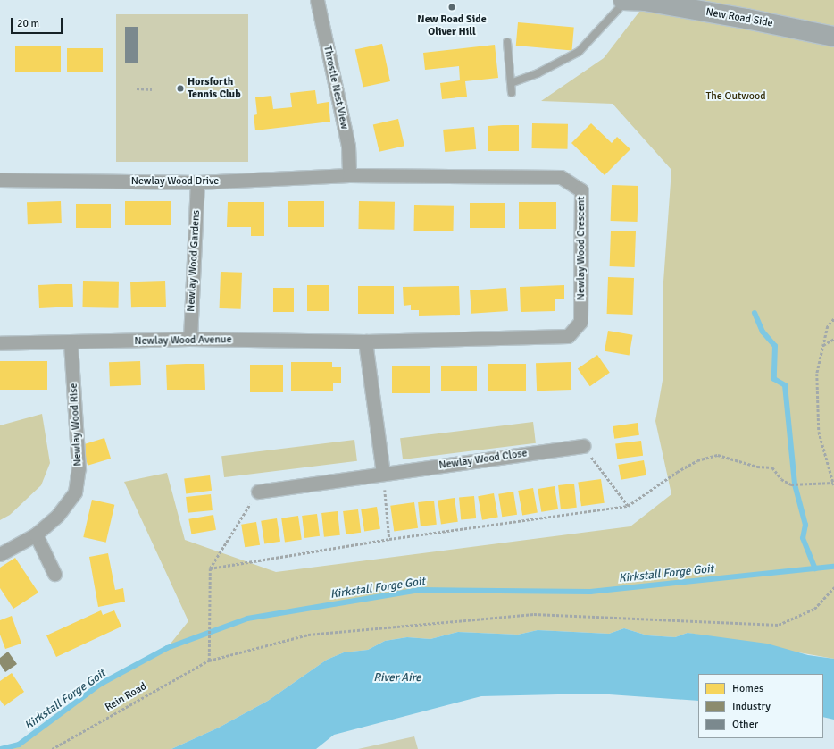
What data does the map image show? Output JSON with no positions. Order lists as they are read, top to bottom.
{
  "streets": {
    "main road": ["New Road Side"],
    "street": [
      "Throstle Nest View",
      "Newlay Wood Drive",
      "Newlay Wood Crescent",
      "Newlay Wood Gardens",
      "Newlay Wood Avenue",
      "Newlay Wood Rise",
      "Newlay Wood Close"
    ],
    "path": ["Rein Road"]
  },
  "crossings": [
    ["Throstle Nest View", "Newlay Wood Drive"],
    ["Throstle Nest View", "Newlay Wood Crescent"],
    ["Newlay Wood Drive", "Newlay Wood Crescent"],
    ["Newlay Wood Drive", "Newlay Wood Gardens"],
    ["Newlay Wood Crescent", "Newlay Wood Avenue"],
    ["Newlay Wood Gardens", "Newlay Wood Avenue"],
    ["Newlay Wood Avenue", "Newlay Wood Rise"]
  ],
  "water": ["Kirkstall Forge Goit", "River Aire"],
  "parks": ["The Outwood"],
  "places": ["New Road Side Oliver Hill", "Horsforth Tennis Club"],
  "legend": ["Homes", "Industry", "Other"],
  "scale_bar": "20 m"
}
